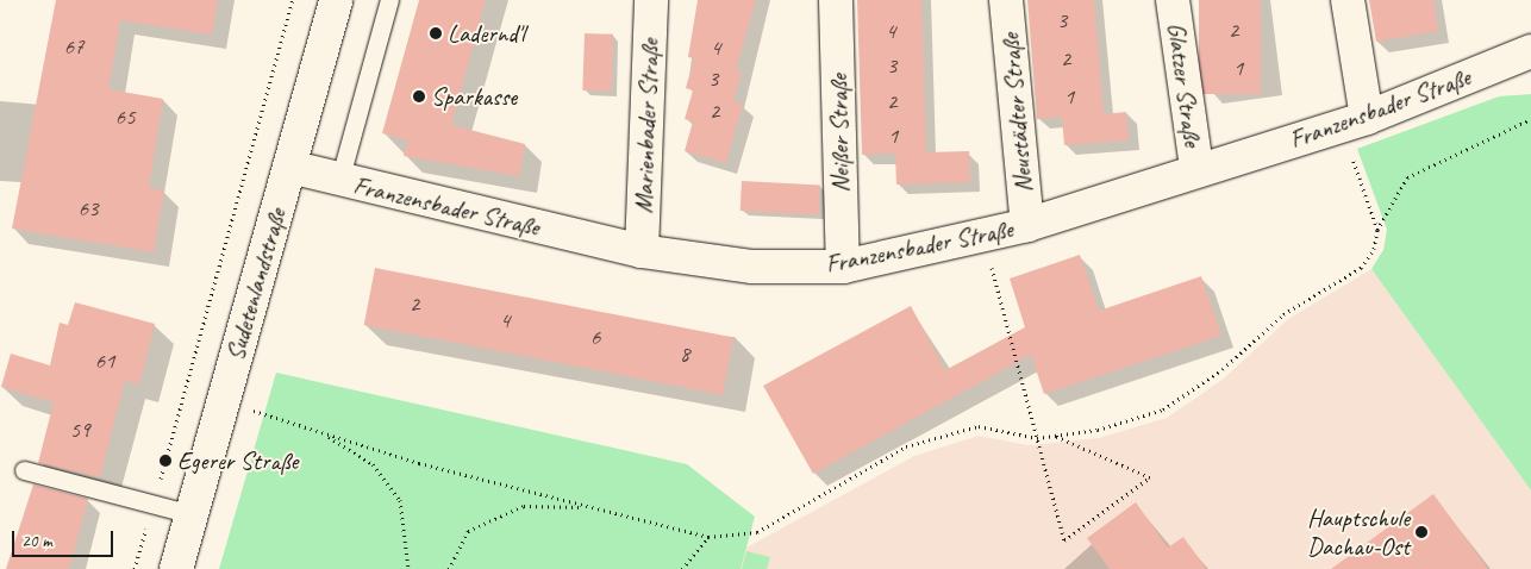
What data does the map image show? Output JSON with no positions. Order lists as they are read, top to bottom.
{
  "streets": {
    "street": [
      "Glatzer Straße",
      "Franzensbader Straße",
      "Neustädter Straße",
      "Marienbader Straße",
      "Neißer Straße",
      "Sudetenlandstraße"
    ]
  },
  "crossings": [
    ["Glatzer Straße", "Franzensbader Straße"],
    ["Franzensbader Straße", "Neustädter Straße"],
    ["Franzensbader Straße", "Marienbader Straße"],
    ["Franzensbader Straße", "Neißer Straße"],
    ["Franzensbader Straße", "Sudetenlandstraße"]
  ],
  "places": [
    "Ladernd'l",
    "Sparkasse",
    "Egerer Straße",
    "Hauptschule Dachau-Ost"
  ],
  "house_numbers": [
    "3",
    "2",
    "4",
    "67",
    "4",
    "2",
    "3",
    "1",
    "3",
    "1",
    "2",
    "2",
    "65",
    "1",
    "63",
    "2",
    "4",
    "6",
    "8",
    "61",
    "59"
  ],
  "scale_bar": "20 m"
}
